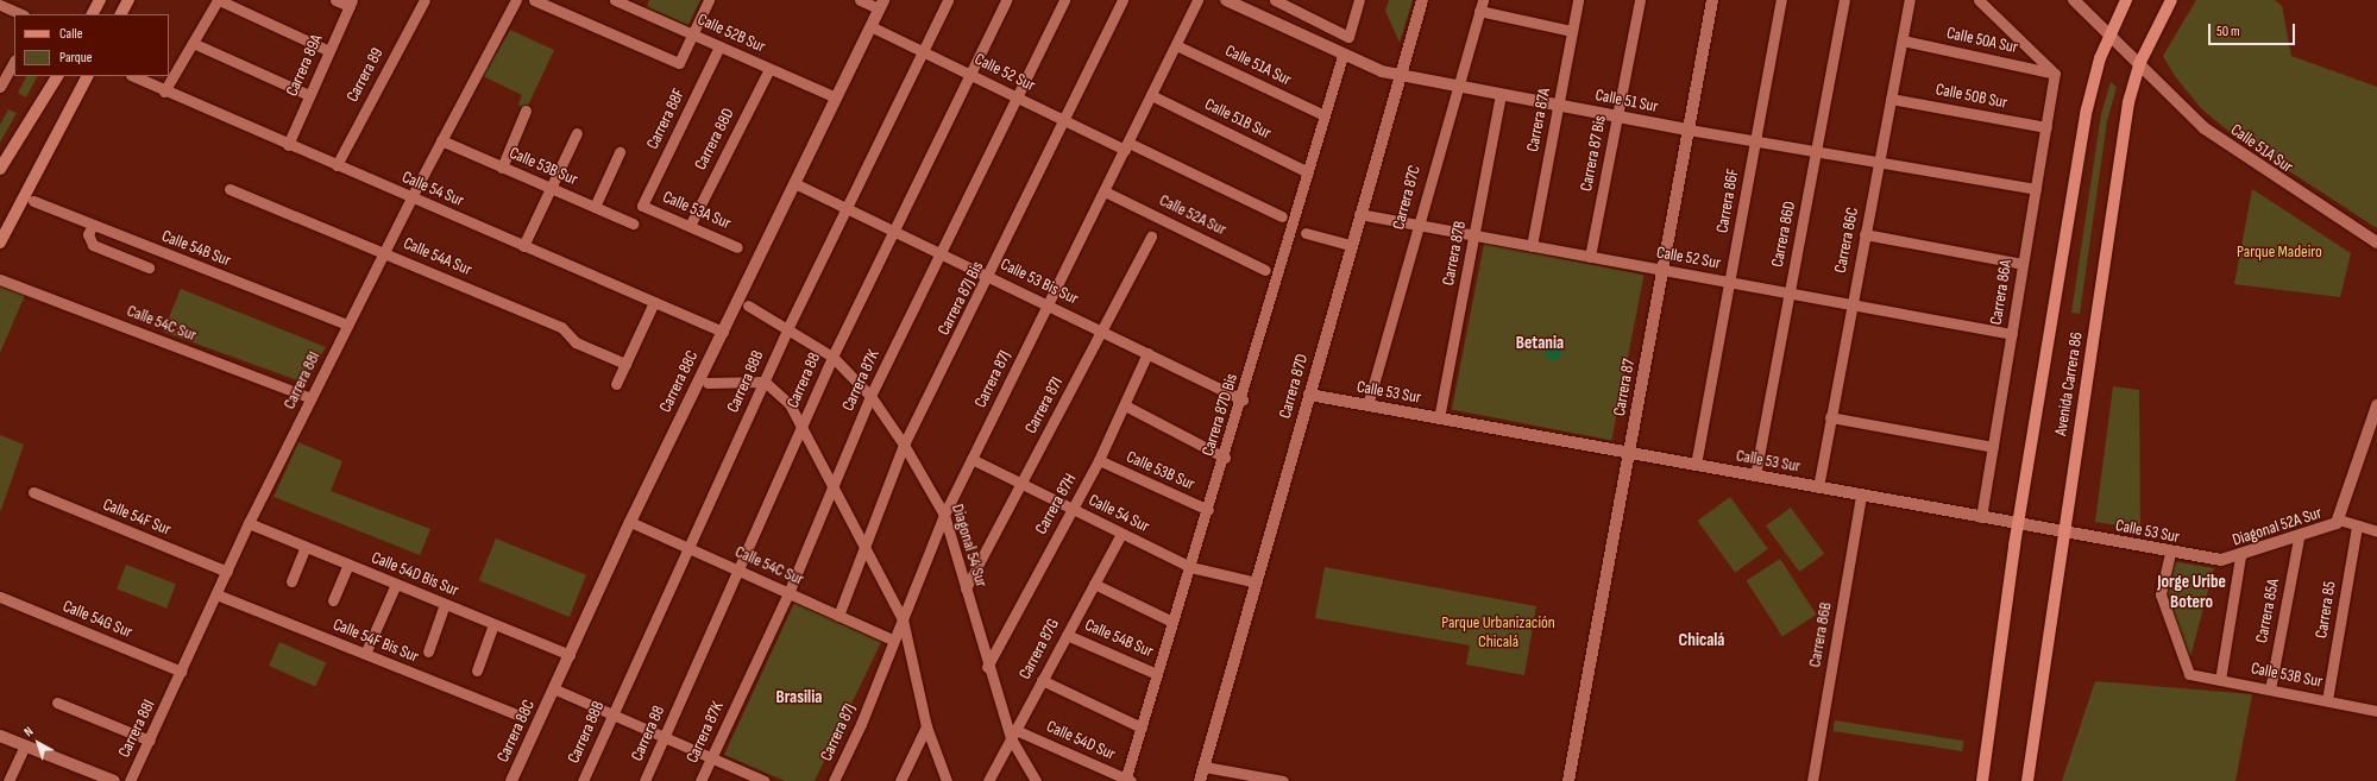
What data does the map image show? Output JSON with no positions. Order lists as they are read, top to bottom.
{
  "streets": {
    "main road": ["Avenida Carrera 86"],
    "street": [
      "Calle 52B Sur",
      "Calle 50A Sur",
      "Carrera 89A",
      "Calle 51A Sur",
      "Calle 52 Sur",
      "Carrera 89",
      "Calle 50B Sur",
      "Calle 51 Sur",
      "Carrera 88F",
      "Calle 51B Sur",
      "Carrera 87A",
      "Carrera 88D",
      "Carrera 87 Bis",
      "Calle 53B Sur",
      "Calle 54 Sur",
      "Carrera 87C",
      "Carrera 86F",
      "Calle 53A Sur",
      "Calle 52A Sur",
      "Carrera 86D",
      "Carrera 86C",
      "Calle 54B Sur",
      "Carrera 87B",
      "Calle 54A Sur",
      "Calle 53 Bis Sur",
      "Carrera 86A",
      "Carrera 87J Bis",
      "Calle 54C Sur",
      "Carrera 87J",
      "Carrera 88I",
      "Carrera 88",
      "Carrera 87K",
      "Carrera 88C",
      "Carrera 88B",
      "Carrera 87D",
      "Carrera 87",
      "Calle 53 Sur",
      "Carrera 87I",
      "Carrera 87D Bis",
      "Carrera 87H",
      "Calle 54F Sur",
      "Diagonal 52A Sur",
      "Diagonal 54 Sur",
      "Calle 54D Bis Sur",
      "Carrera 85",
      "Carrera 85A",
      "Calle 54G Sur",
      "Carrera 86B",
      "Calle 54F Bis Sur",
      "Carrera 87G",
      "Calle 54D Sur"
    ]
  },
  "crossings": [
    ["Calle 52B Sur", "Carrera 88F"],
    ["Calle 52B Sur", "Carrera 88D"],
    ["Calle 52B Sur", "Carrera 88C"],
    ["Calle 50A Sur", "Carrera 86C"],
    ["Calle 50A Sur", "Carrera 86A"],
    ["Carrera 89A", "Calle 54 Sur"],
    ["Calle 51A Sur", "Carrera 87J"],
    ["Calle 51A Sur", "Avenida Carrera 86"],
    ["Calle 51A Sur", "Carrera 87D Bis"],
    ["Calle 52 Sur", "Carrera 87A"],
    ["Calle 52 Sur", "Carrera 87 Bis"],
    ["Calle 52 Sur", "Carrera 87C"],
    ["Calle 52 Sur", "Carrera 86F"],
    ["Calle 52 Sur", "Carrera 86D"],
    ["Calle 52 Sur", "Carrera 86C"],
    ["Calle 52 Sur", "Carrera 87B"],
    ["Calle 52 Sur", "Carrera 86A"],
    ["Calle 52 Sur", "Carrera 87J Bis"],
    ["Calle 52 Sur", "Carrera 87J"],
    ["Calle 52 Sur", "Carrera 88"],
    ["Calle 52 Sur", "Carrera 87K"],
    ["Calle 52 Sur", "Carrera 88C"],
    ["Calle 52 Sur", "Carrera 88B"],
    ["Calle 52 Sur", "Carrera 87D"],
    ["Calle 52 Sur", "Carrera 87"],
    ["Carrera 89", "Calle 54 Sur"],
    ["Calle 50B Sur", "Carrera 86C"],
    ["Calle 50B Sur", "Carrera 86A"],
    ["Calle 51 Sur", "Carrera 87A"],
    ["Calle 51 Sur", "Carrera 87 Bis"],
    ["Calle 51 Sur", "Carrera 87C"],
    ["Calle 51 Sur", "Carrera 86F"],
    ["Calle 51 Sur", "Carrera 86D"],
    ["Calle 51 Sur", "Carrera 86C"],
    ["Calle 51 Sur", "Carrera 87B"],
    ["Calle 51 Sur", "Carrera 86A"],
    ["Calle 51 Sur", "Carrera 87D"],
    ["Calle 51 Sur", "Carrera 87"],
    ["Calle 51 Sur", "Carrera 87D Bis"],
    ["Carrera 88F", "Calle 53A Sur"],
    ["Calle 51B Sur", "Carrera 87J"],
    ["Calle 51B Sur", "Carrera 87D Bis"],
    ["Carrera 88D", "Calle 53A Sur"],
    ["Calle 53B Sur", "Carrera 88I"],
    ["Calle 53B Sur", "Calle 53 Sur"],
    ["Calle 53B Sur", "Carrera 87D Bis"],
    ["Calle 53B Sur", "Carrera 87H"],
    ["Calle 53B Sur", "Carrera 85"],
    ["Calle 53B Sur", "Carrera 85A"],
    ["Calle 54 Sur", "Carrera 87J"],
    ["Calle 54 Sur", "Carrera 88I"],
    ["Calle 54 Sur", "Carrera 88C"],
    ["Calle 54 Sur", "Carrera 87D"],
    ["Calle 54 Sur", "Carrera 87I"],
    ["Calle 54 Sur", "Carrera 87D Bis"],
    ["Calle 54 Sur", "Carrera 87H"],
    ["Calle 54 Sur", "Carrera 87G"],
    ["Carrera 87C", "Calle 53 Sur"],
    ["Carrera 86F", "Calle 53 Sur"],
    ["Calle 52A Sur", "Carrera 87J"],
    ["Carrera 86D", "Calle 53 Sur"],
    ["Carrera 86C", "Calle 53 Sur"],
    ["Calle 54B Sur", "Carrera 88I"],
    ["Calle 54B Sur", "Carrera 87D Bis"],
    ["Calle 54B Sur", "Carrera 87G"],
    ["Carrera 87B", "Calle 53 Sur"],
    ["Calle 54A Sur", "Carrera 88I"],
    ["Calle 53 Bis Sur", "Carrera 87J Bis"],
    ["Calle 53 Bis Sur", "Carrera 87J"],
    ["Calle 53 Bis Sur", "Carrera 88"],
    ["Calle 53 Bis Sur", "Carrera 87K"],
    ["Calle 53 Bis Sur", "Carrera 88C"],
    ["Calle 53 Bis Sur", "Carrera 88B"],
    ["Calle 53 Bis Sur", "Carrera 87I"],
    ["Calle 53 Bis Sur", "Carrera 87D Bis"],
    ["Calle 53 Bis Sur", "Carrera 87H"],
    ["Carrera 86A", "Calle 53 Sur"],
    ["Carrera 87J Bis", "Calle 54C Sur"],
    ["Carrera 87J Bis", "Diagonal 54 Sur"],
    ["Calle 54C Sur", "Carrera 87J"],
    ["Calle 54C Sur", "Carrera 88I"],
    ["Calle 54C Sur", "Carrera 88"],
    ["Calle 54C Sur", "Carrera 87K"],
    ["Calle 54C Sur", "Carrera 88C"],
    ["Calle 54C Sur", "Carrera 88B"],
    ["Carrera 87J", "Diagonal 54 Sur"],
    ["Carrera 88I", "Calle 54F Sur"],
    ["Carrera 88I", "Calle 54D Bis Sur"],
    ["Carrera 88I", "Calle 54G Sur"],
    ["Carrera 88I", "Calle 54F Bis Sur"],
    ["Carrera 88", "Diagonal 54 Sur"],
    ["Carrera 87K", "Diagonal 54 Sur"],
    ["Carrera 88C", "Calle 54D Bis Sur"],
    ["Carrera 88B", "Diagonal 54 Sur"],
    ["Avenida Carrera 86", "Calle 53 Sur"],
    ["Carrera 87D", "Calle 53 Sur"],
    ["Carrera 87", "Calle 53 Sur"],
    ["Calle 53 Sur", "Diagonal 52A Sur"],
    ["Calle 53 Sur", "Carrera 86B"],
    ["Carrera 87I", "Diagonal 54 Sur"],
    ["Carrera 87D Bis", "Calle 54D Sur"],
    ["Carrera 87H", "Diagonal 54 Sur"],
    ["Diagonal 52A Sur", "Carrera 85A"],
    ["Diagonal 54 Sur", "Carrera 87G"],
    ["Diagonal 54 Sur", "Calle 54D Sur"],
    ["Carrera 87G", "Calle 54D Sur"]
  ],
  "districts": [
    "Betania",
    "Jorge Uribe Botero",
    "Chicalá",
    "Brasilia"
  ],
  "parks": ["Parque Madeiro", "Parque Urbanización Chicalá"],
  "legend": ["Calle", "Parque"],
  "scale_bar": "50 m",
  "north": "top left"
}
